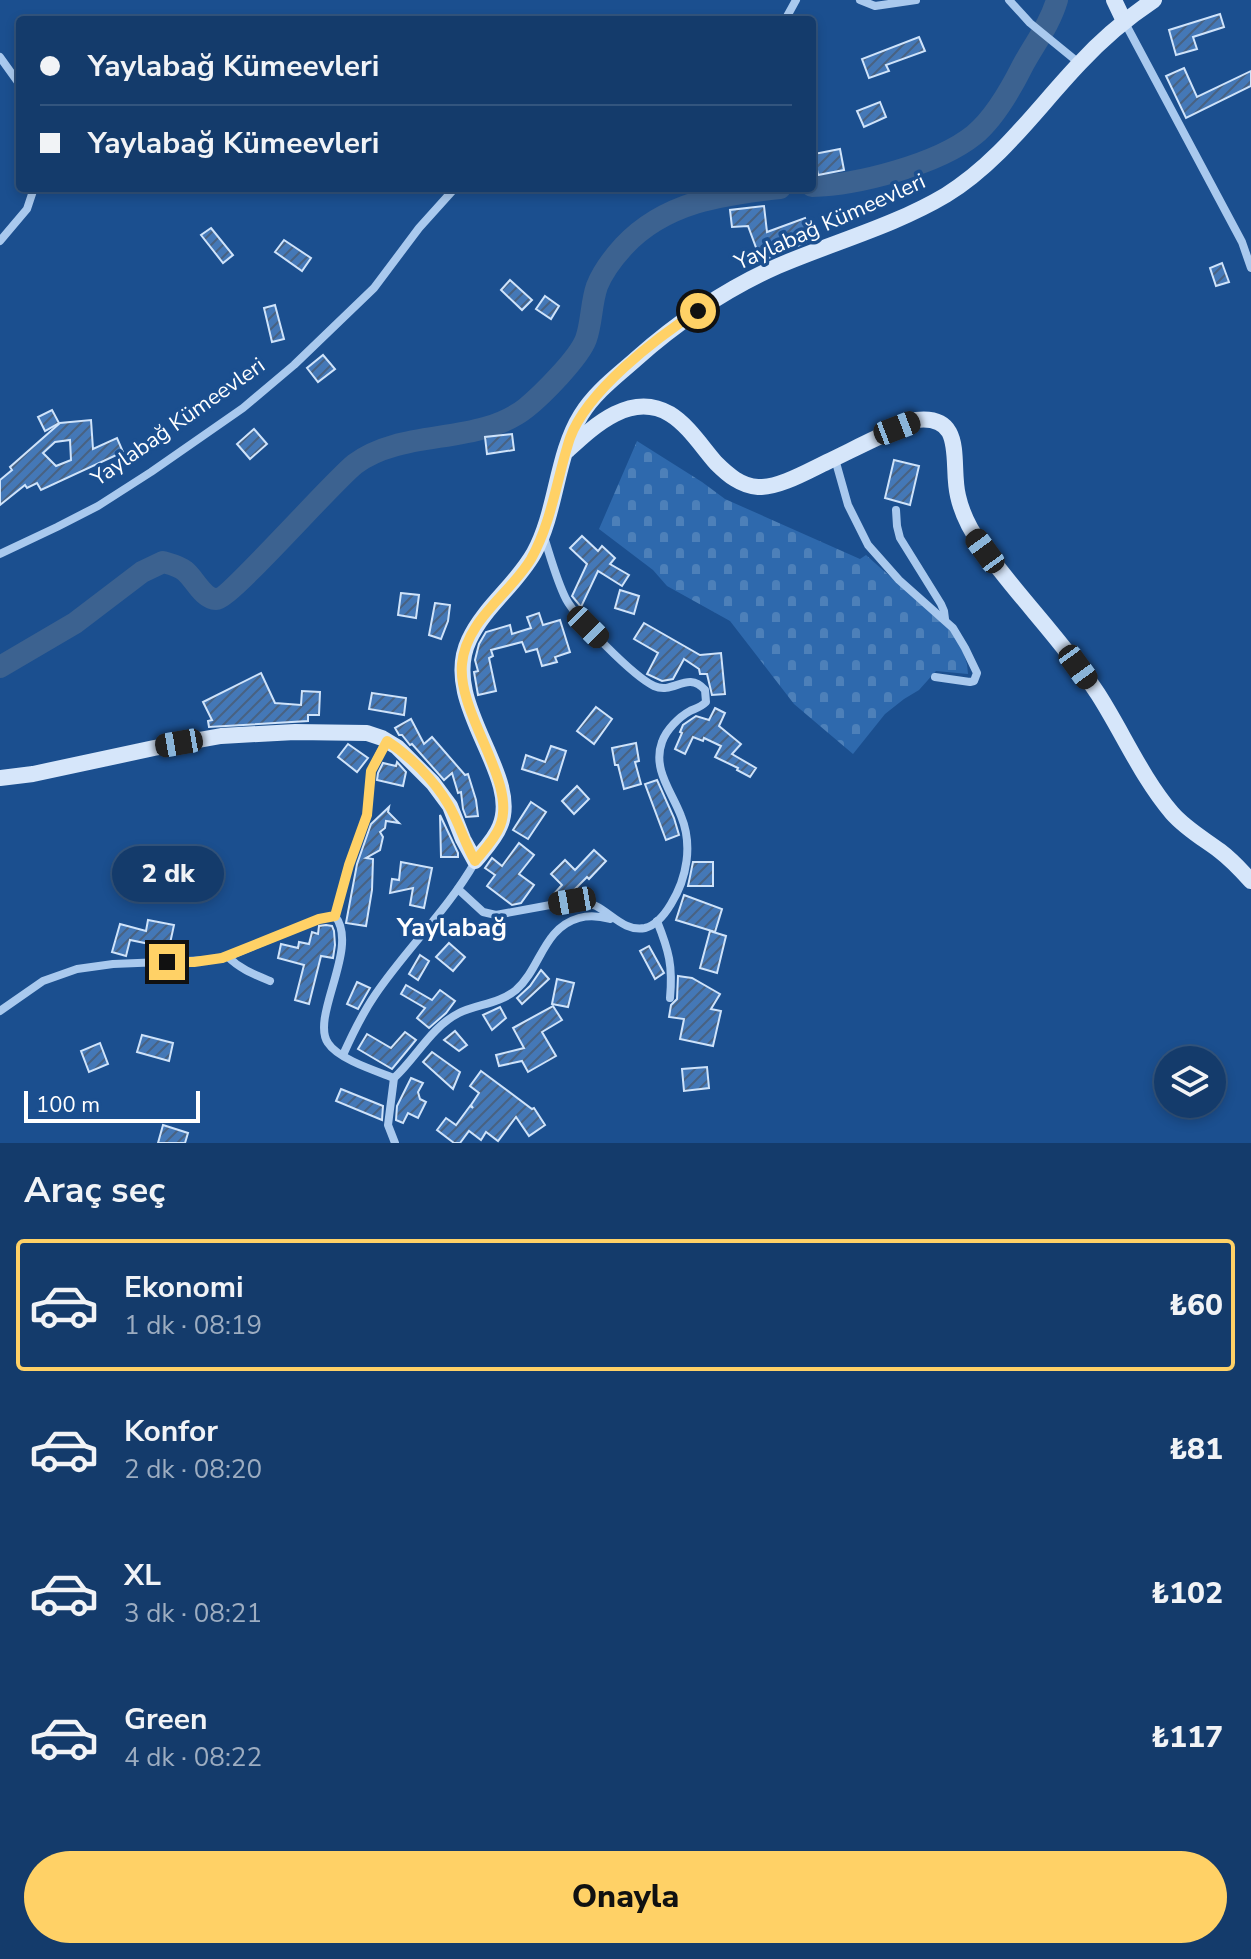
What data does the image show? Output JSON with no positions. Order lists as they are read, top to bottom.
{
  "streets": {
    "street": ["Yaylabağ Kümeevleri"]
  },
  "districts": ["Yaylabağ"],
  "scale_bar": "100 m",
  "page": {
    "banner": ["Yaylabağ Kümeevleri", "Yaylabağ Kümeevleri"],
    "bubble": "2 dk",
    "scale": "100 m",
    "heading": "Araç seç",
    "list": [
      {
        "name": "Ekonomi",
        "note": "1 dk · 08:19",
        "value": "₺60"
      },
      {
        "name": "Konfor",
        "note": "2 dk · 08:20",
        "value": "₺81"
      },
      {
        "name": "XL",
        "note": "3 dk · 08:21",
        "value": "₺102"
      },
      {
        "name": "Green",
        "note": "4 dk · 08:22",
        "value": "₺117"
      }
    ],
    "buttons": "Onayla"
  }
}
